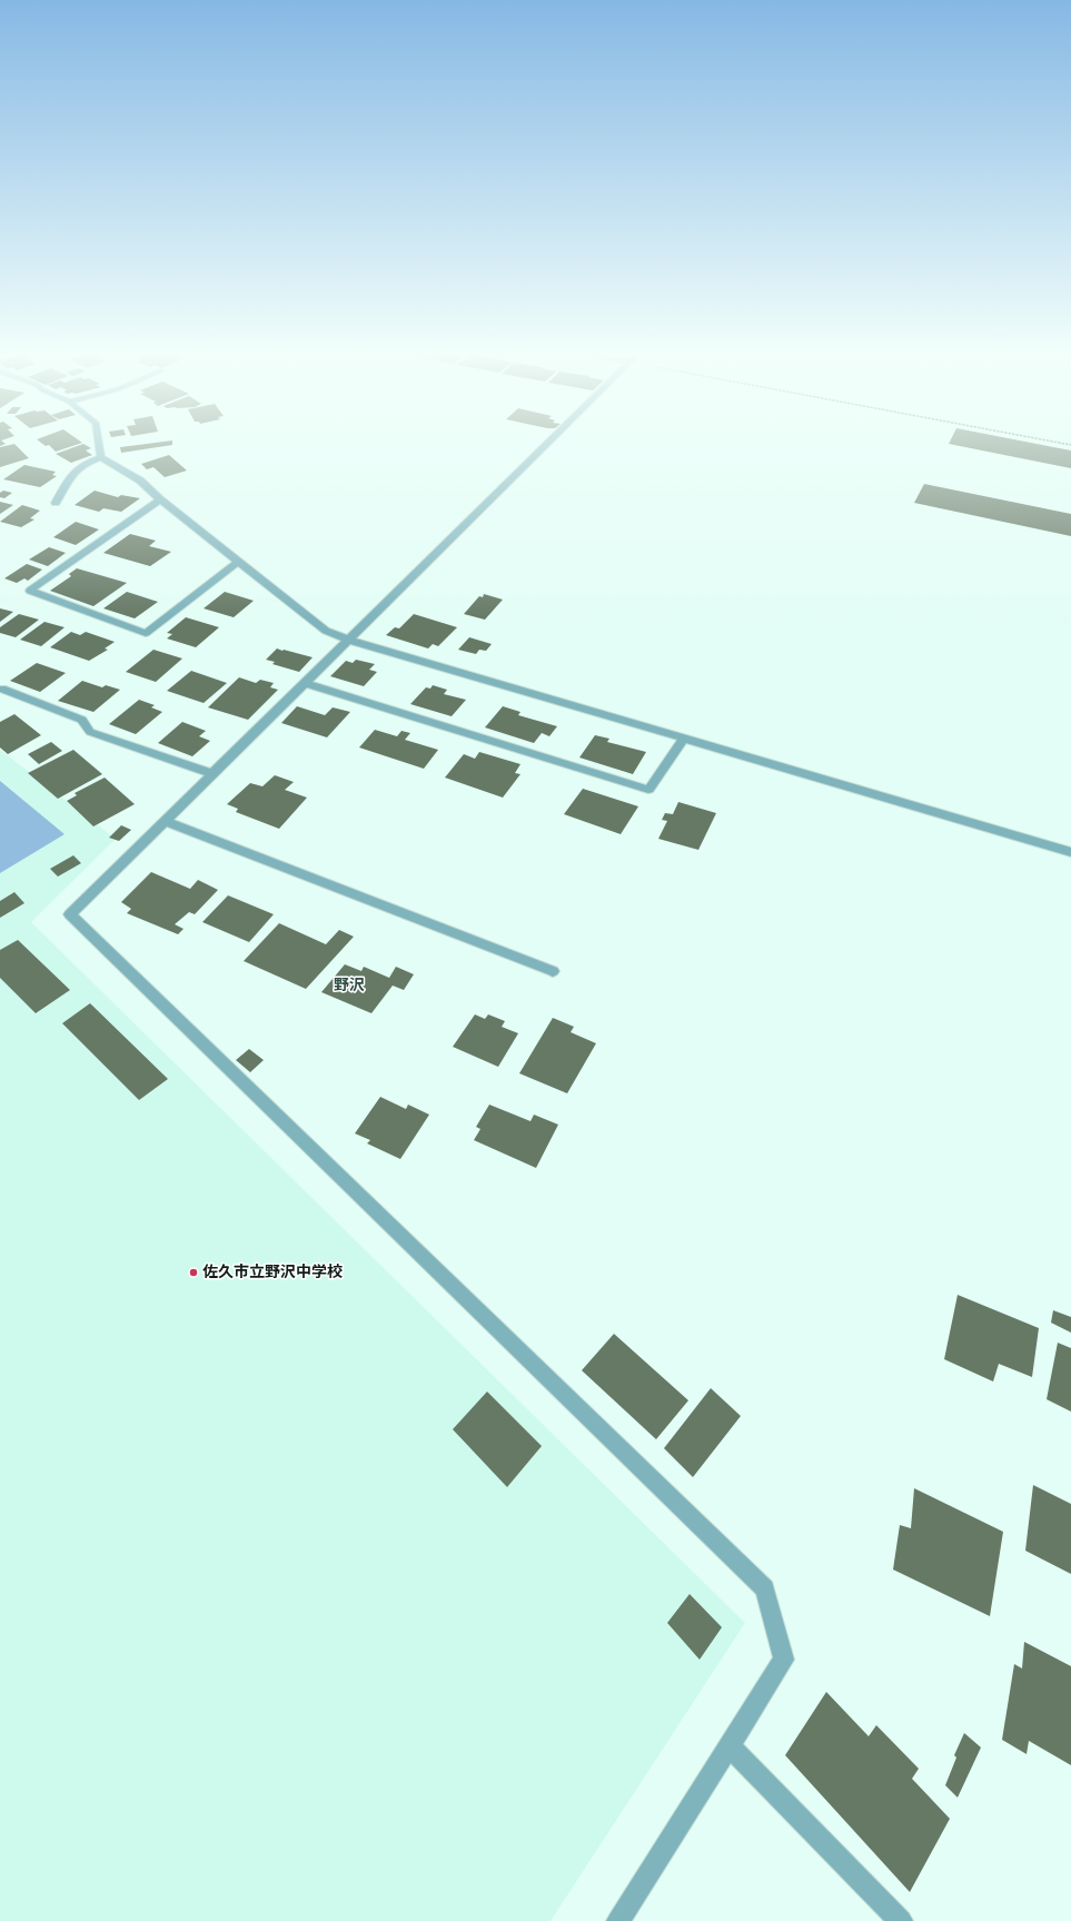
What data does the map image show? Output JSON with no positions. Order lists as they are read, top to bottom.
{
  "districts": ["野沢"],
  "places": ["佐久市立野沢中学校"]
}
